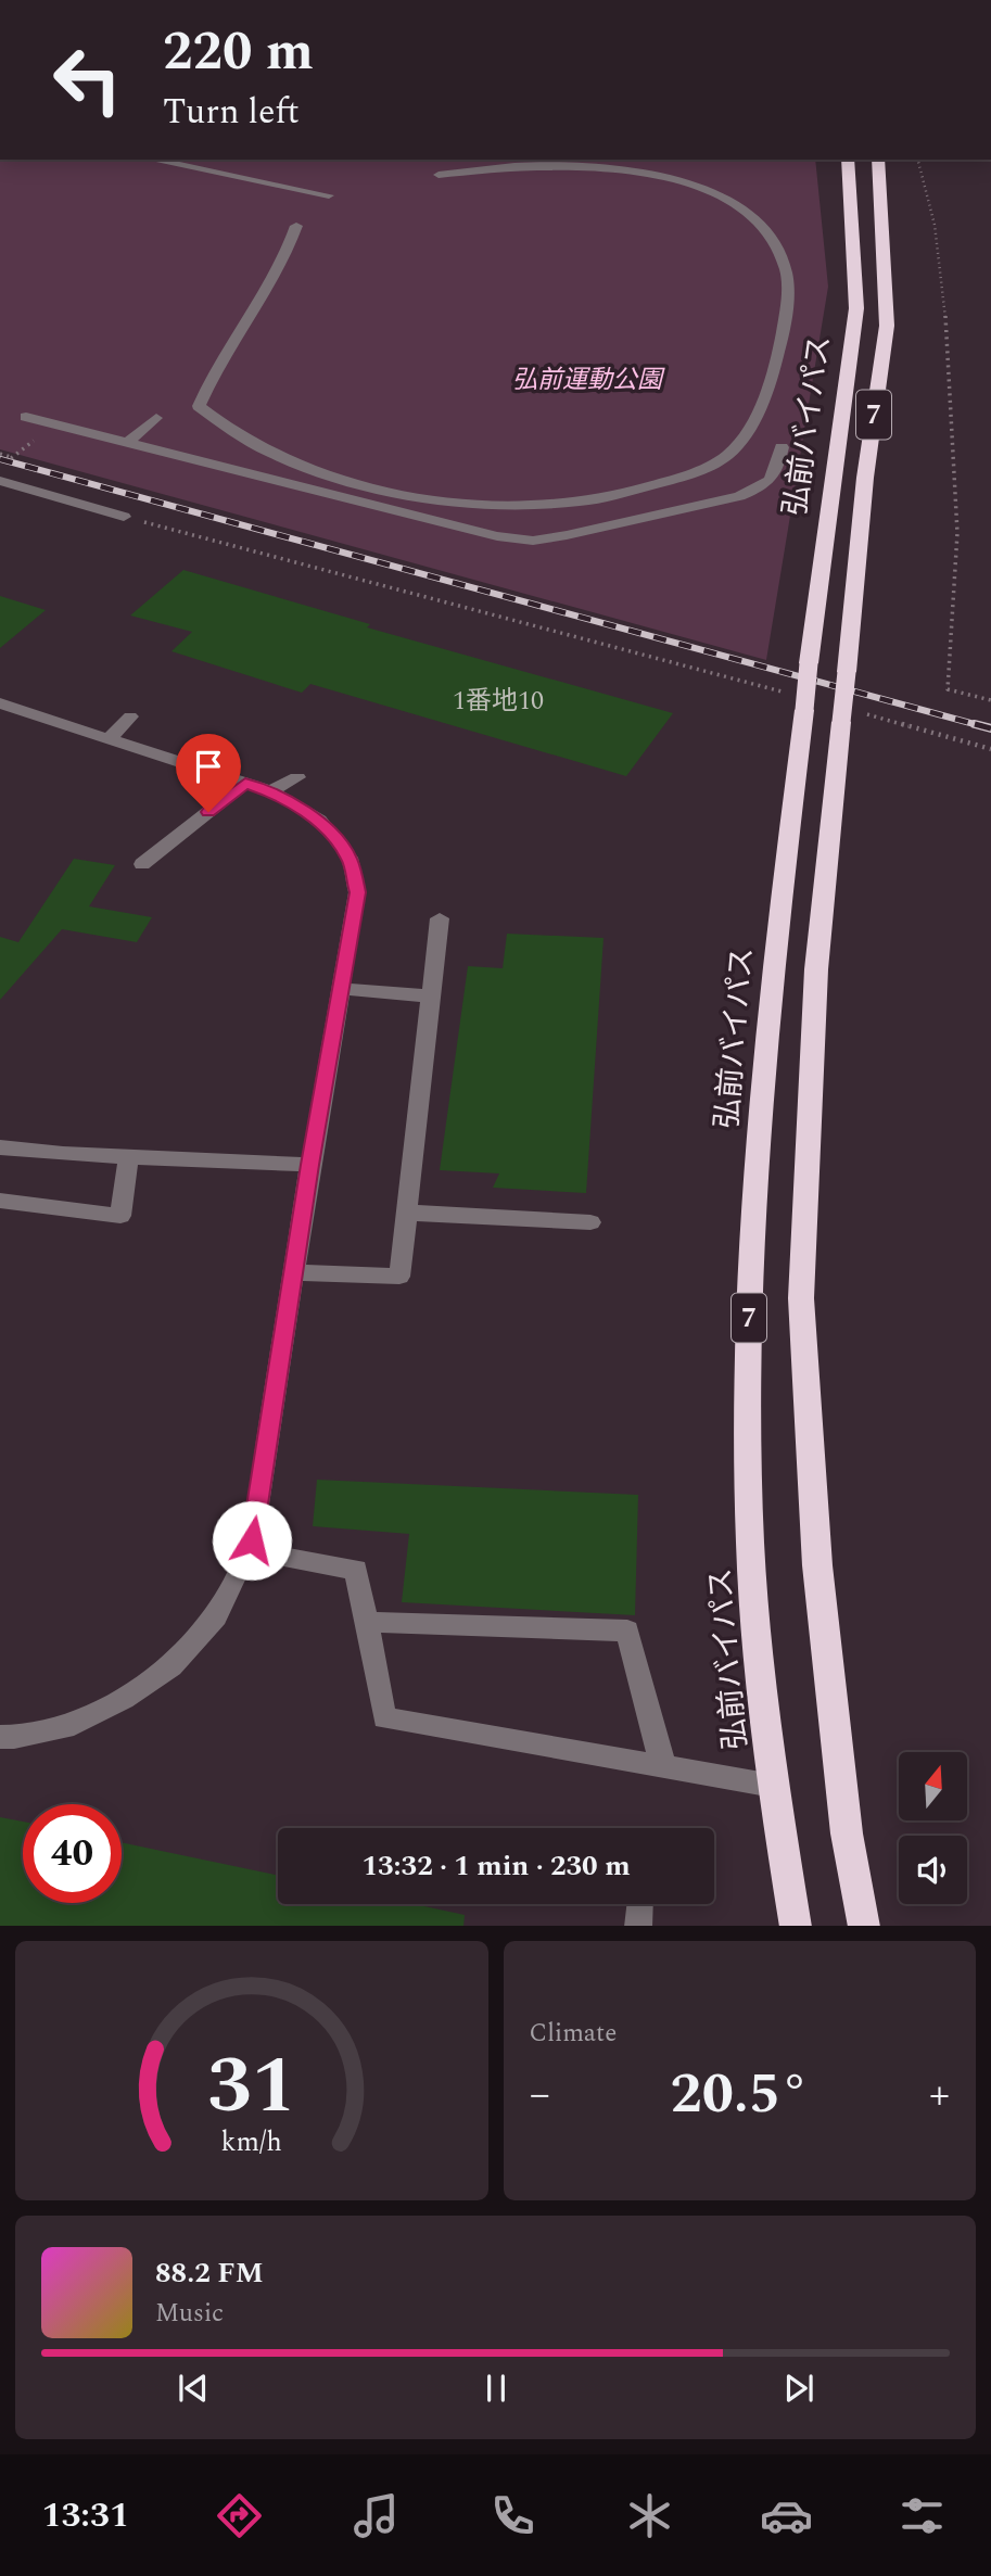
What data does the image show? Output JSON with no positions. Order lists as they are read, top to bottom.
{
  "streets": {
    "highway": ["7", "弘前バイパス"]
  },
  "parks": ["弘前運動公園"],
  "house_numbers": ["1番地10"],
  "north": "top",
  "page": {
    "turn": ["220 m", "Turn left"],
    "limit": "40",
    "trip": "13:32 · 1 min · 230 m",
    "tile": "Climate",
    "heat": ["−", "20.5°", "+"],
    "song": ["88.2 FM", "Music"],
    "tabs": "13:31",
    "gauge": ["31", "km/h"]
  }
}
